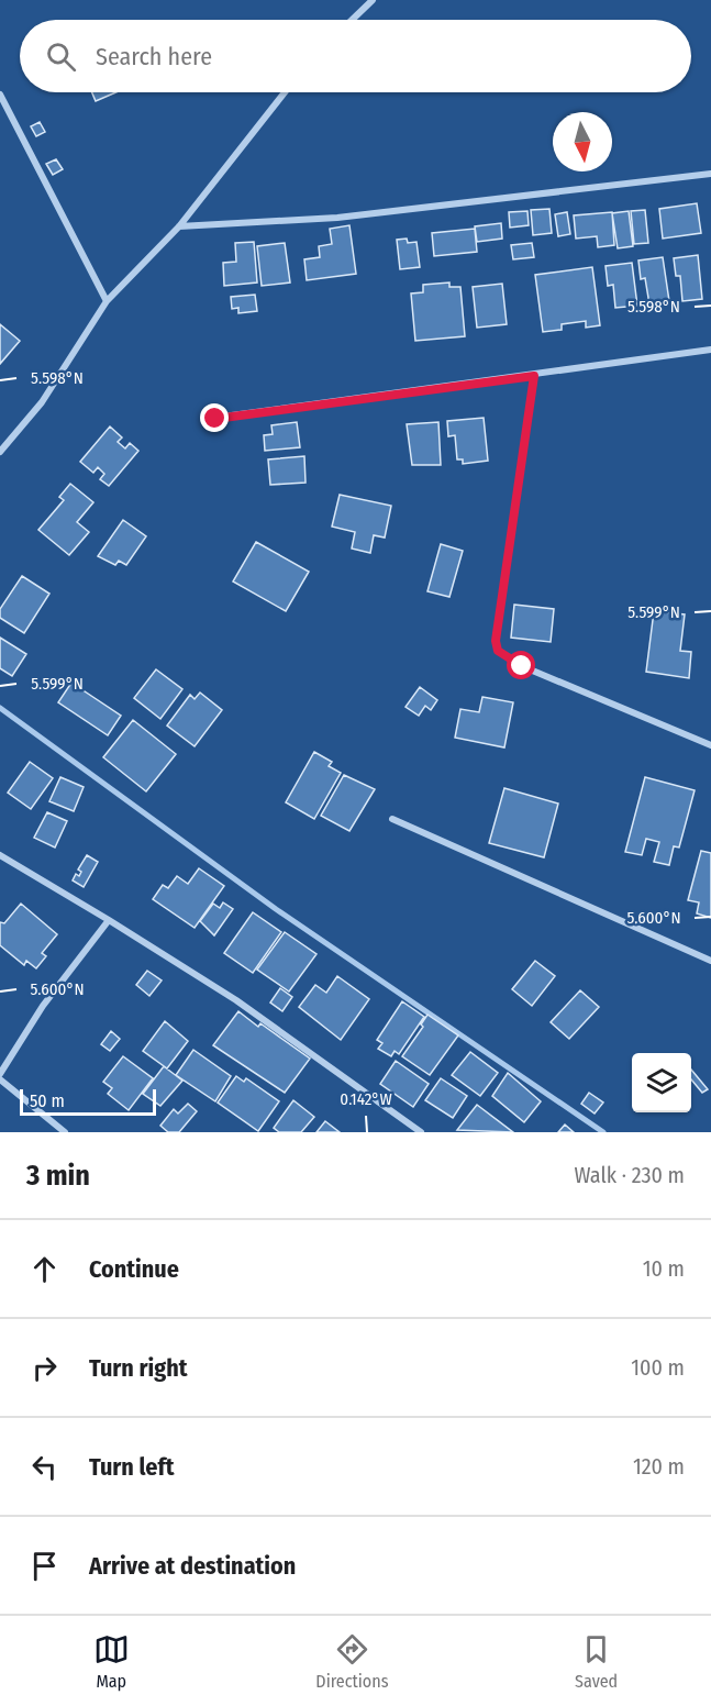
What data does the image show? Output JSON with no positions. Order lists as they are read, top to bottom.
{
  "scale_bar": "50 m",
  "north": "bottom",
  "page": {
    "search": "Search here",
    "scale": "50 m",
    "heading": ["3 min", "Walk · 230 m"],
    "list": [
      ["Continue", "10 m"],
      ["Turn right", "100 m"],
      ["Turn left", "120 m"],
      "Arrive at destination"
    ],
    "nav": ["Map", "Directions", "Saved"]
  },
  "coordinates": [
    "5.598°N",
    "5.599°N",
    "5.600°N",
    "0.142°W"
  ]
}
